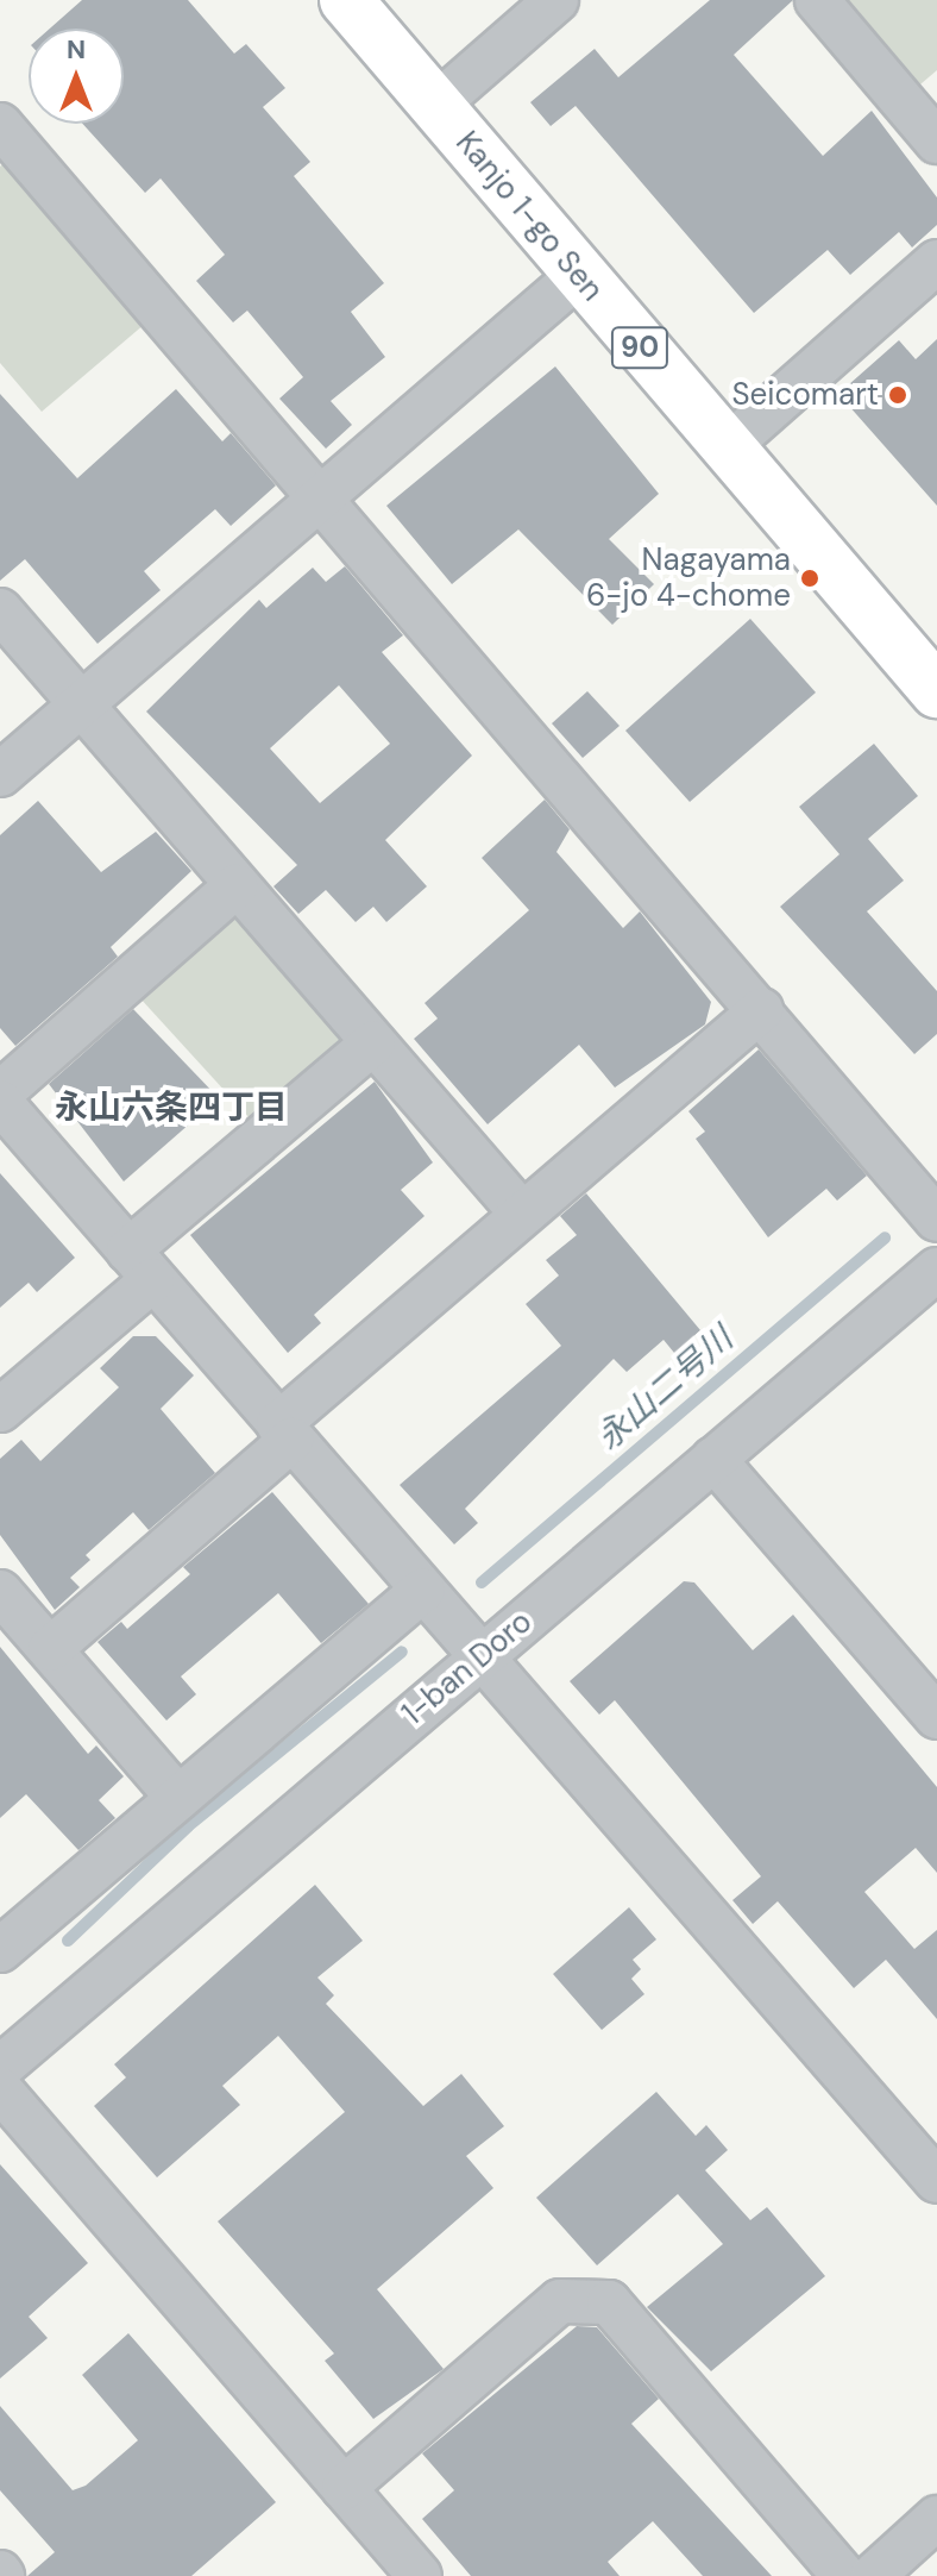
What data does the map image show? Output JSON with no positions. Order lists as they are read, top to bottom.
{
  "streets": {
    "main road": ["Kanjo 1-go Sen", "90"],
    "street": ["1-ban Doro"]
  },
  "districts": ["永山六条四丁目"],
  "water": ["永山二号川"],
  "places": ["Seicomart", "Nagayama 6-jo 4-chome"],
  "north": "top"
}
